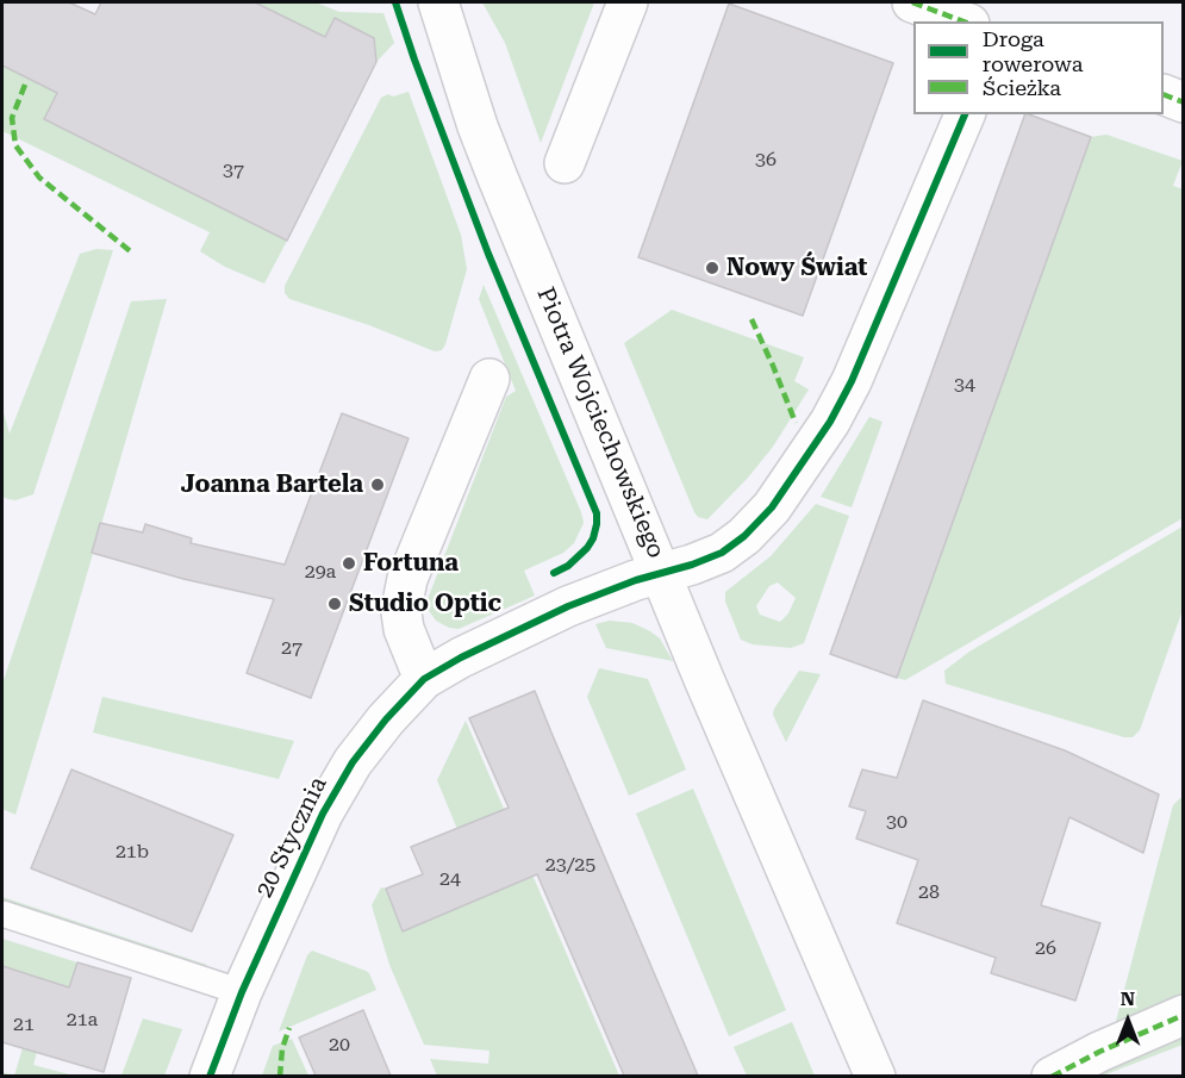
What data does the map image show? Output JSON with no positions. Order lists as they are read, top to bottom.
{
  "streets": {
    "street": ["Piotra Wojciechowskiego", "20 Stycznia"]
  },
  "crossings": [
    ["Piotra Wojciechowskiego", "20 Stycznia"]
  ],
  "places": [
    "Nowy Świat",
    "Joanna Bartela",
    "Fortuna",
    "Studio Optic"
  ],
  "house_numbers": [
    "36",
    "37",
    "34",
    "29a",
    "27",
    "30",
    "21b",
    "23/25",
    "24",
    "28",
    "26",
    "21a",
    "21",
    "20"
  ],
  "legend": ["Droga rowerowa", "Ścieżka"],
  "north": "top"
}
